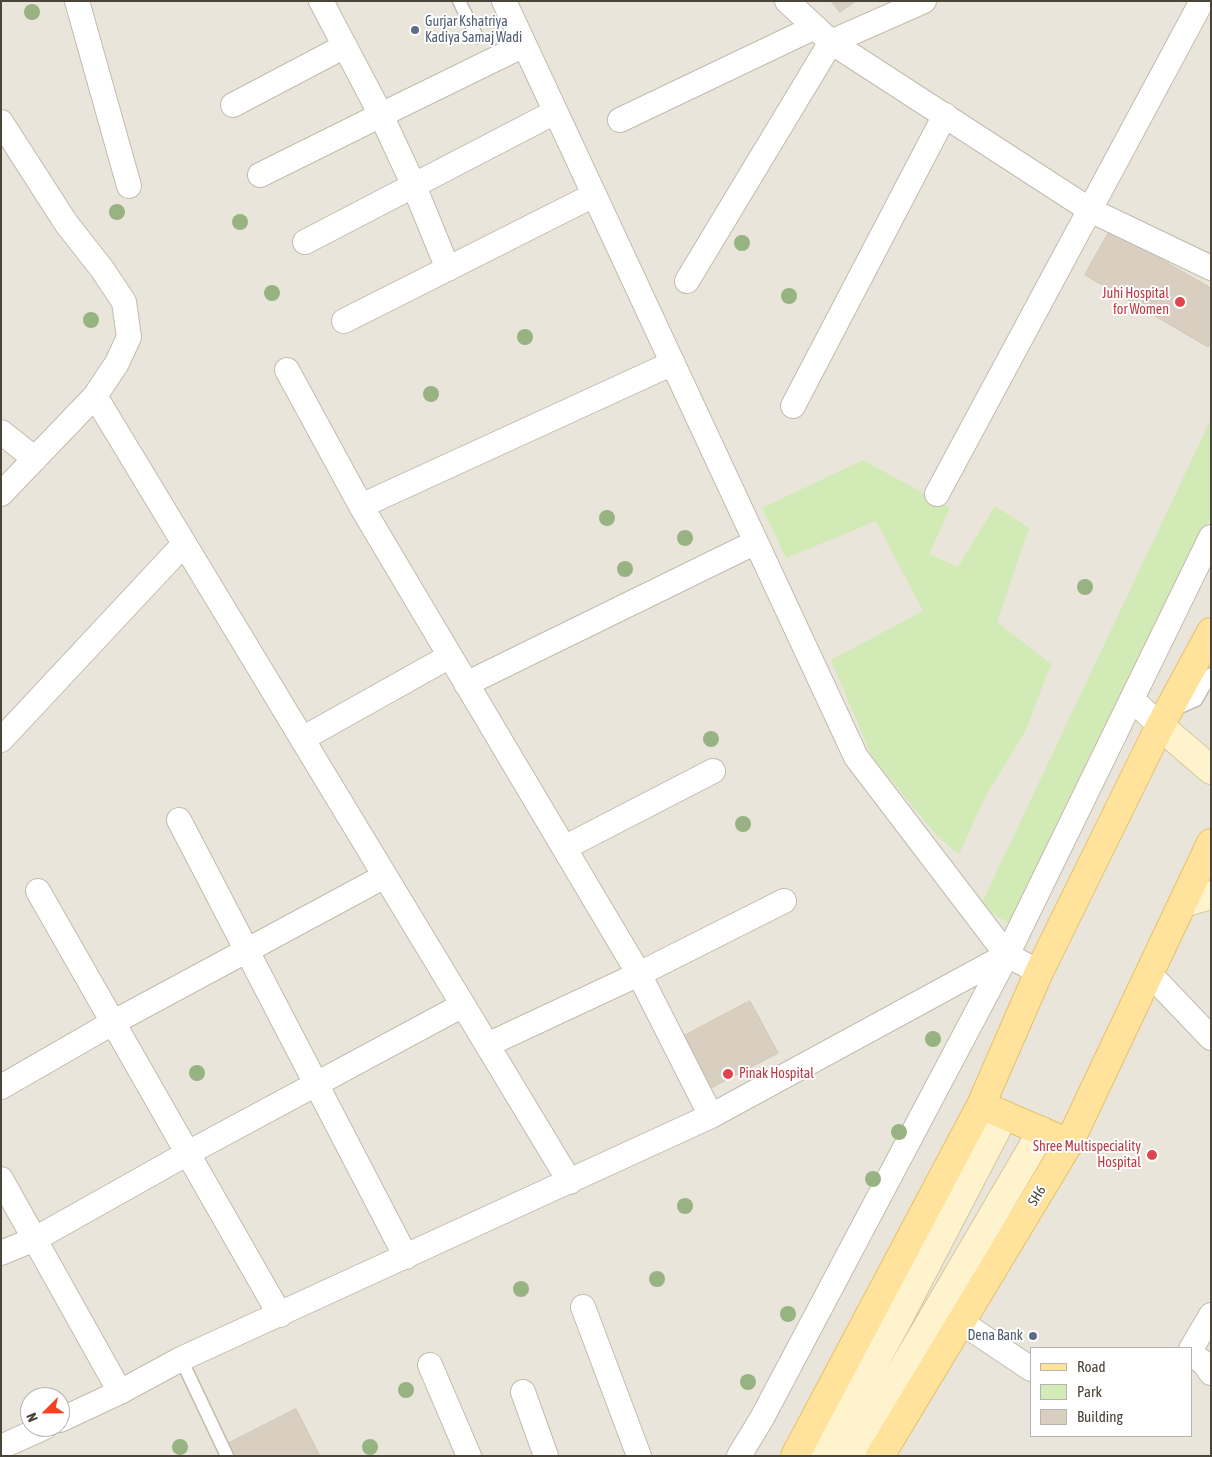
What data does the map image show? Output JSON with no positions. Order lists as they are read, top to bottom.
{
  "streets": {
    "main road": ["SH6"]
  },
  "places": [
    "Gurjar Kshatriya Kadiya Samaj Wadi",
    "Juhi Hospital for Women",
    "Pinak Hospital",
    "Shree Multispeciality Hospital",
    "Dena Bank"
  ],
  "legend": ["Road", "Park", "Building"],
  "north": "bottom left"
}
